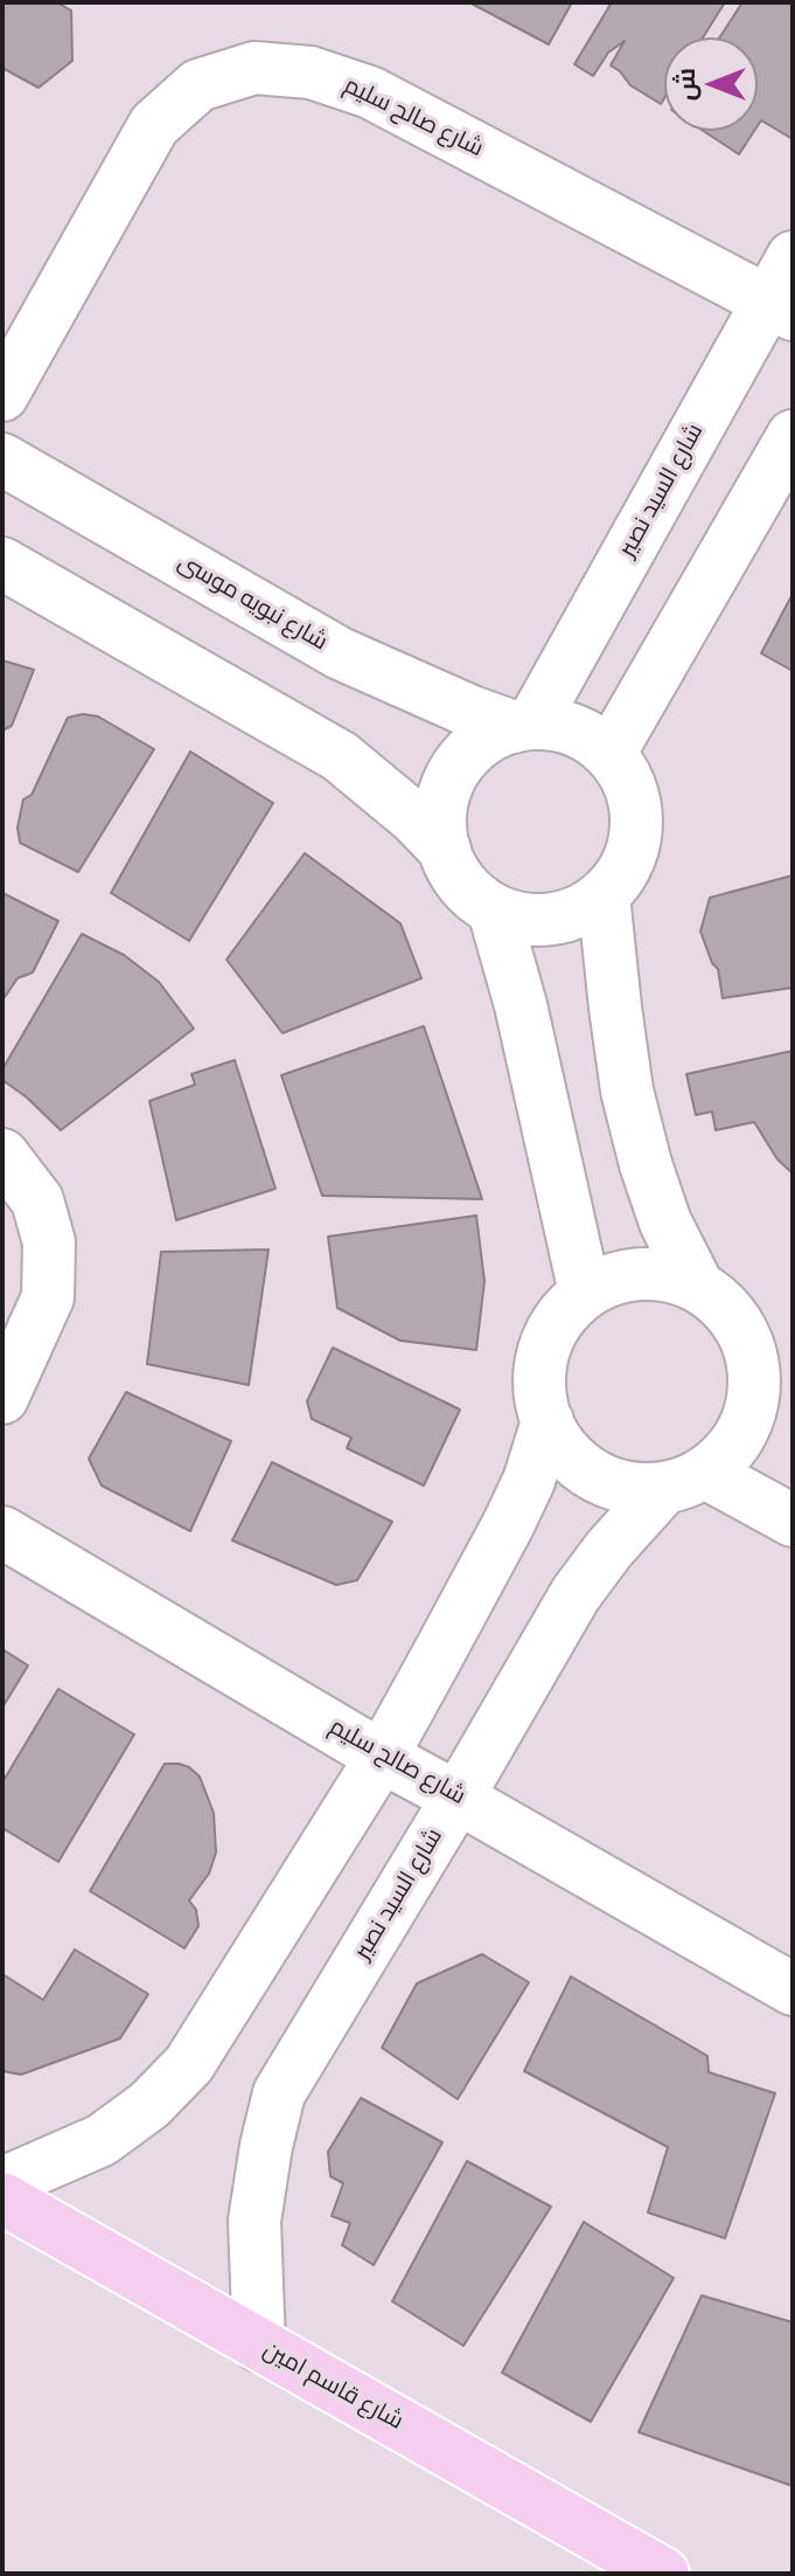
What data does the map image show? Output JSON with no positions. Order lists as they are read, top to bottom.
{
  "streets": {
    "main road": ["شارع قاسم امين"],
    "street": ["شارع صالح سليم", "شارع السيد نصير", "شارع نبويه موسى"]
  },
  "crossings": [
    ["شارع صالح سليم", "شارع السيد نصير"],
    ["شارع السيد نصير", "شارع نبويه موسى"],
    ["شارع السيد نصير", "شارع قاسم امين"]
  ],
  "north": "left"
}
